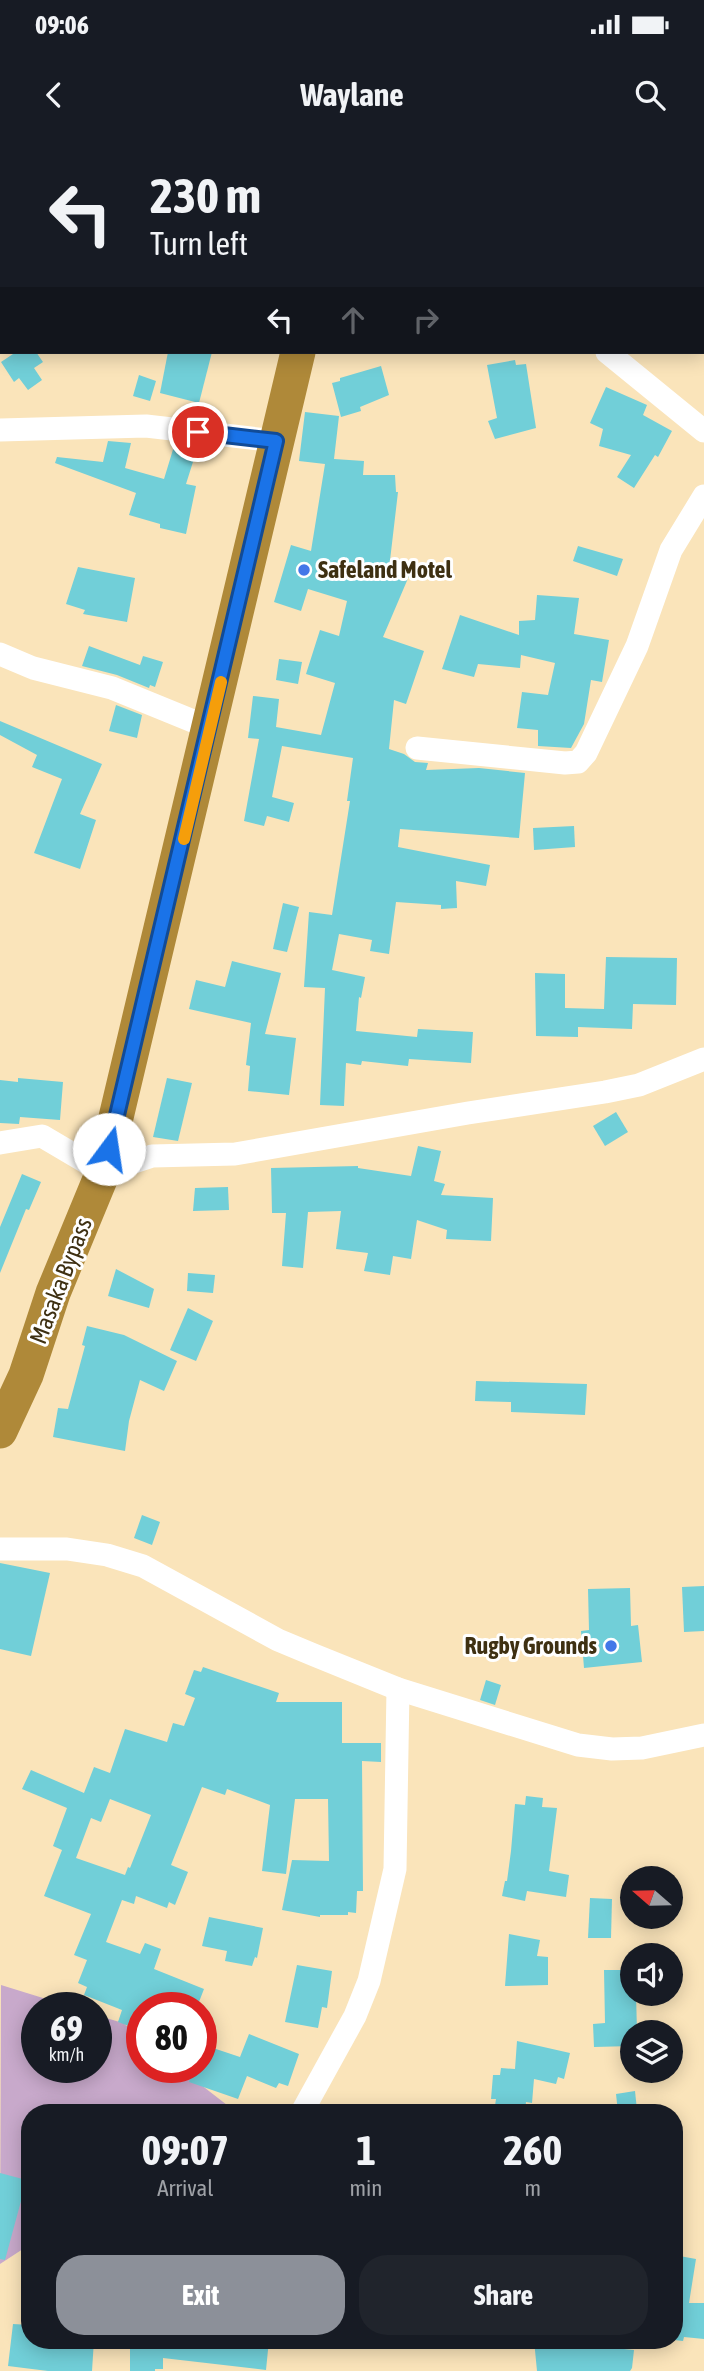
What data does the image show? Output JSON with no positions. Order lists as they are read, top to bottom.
{
  "streets": {
    "highway": ["Masaka Bypass"]
  },
  "places": ["Safeland Motel", "Rugby Grounds"],
  "north": "left",
  "page": {
    "status": "09:06",
    "header": "Waylane",
    "turn": ["230 m", "Turn left"],
    "speed": "69 km/h",
    "limit": "80",
    "eta": [
      "09:07",
      "Arrival",
      "1",
      "min",
      "260",
      "m"
    ],
    "buttons": ["Exit", "Share"]
  }
}
